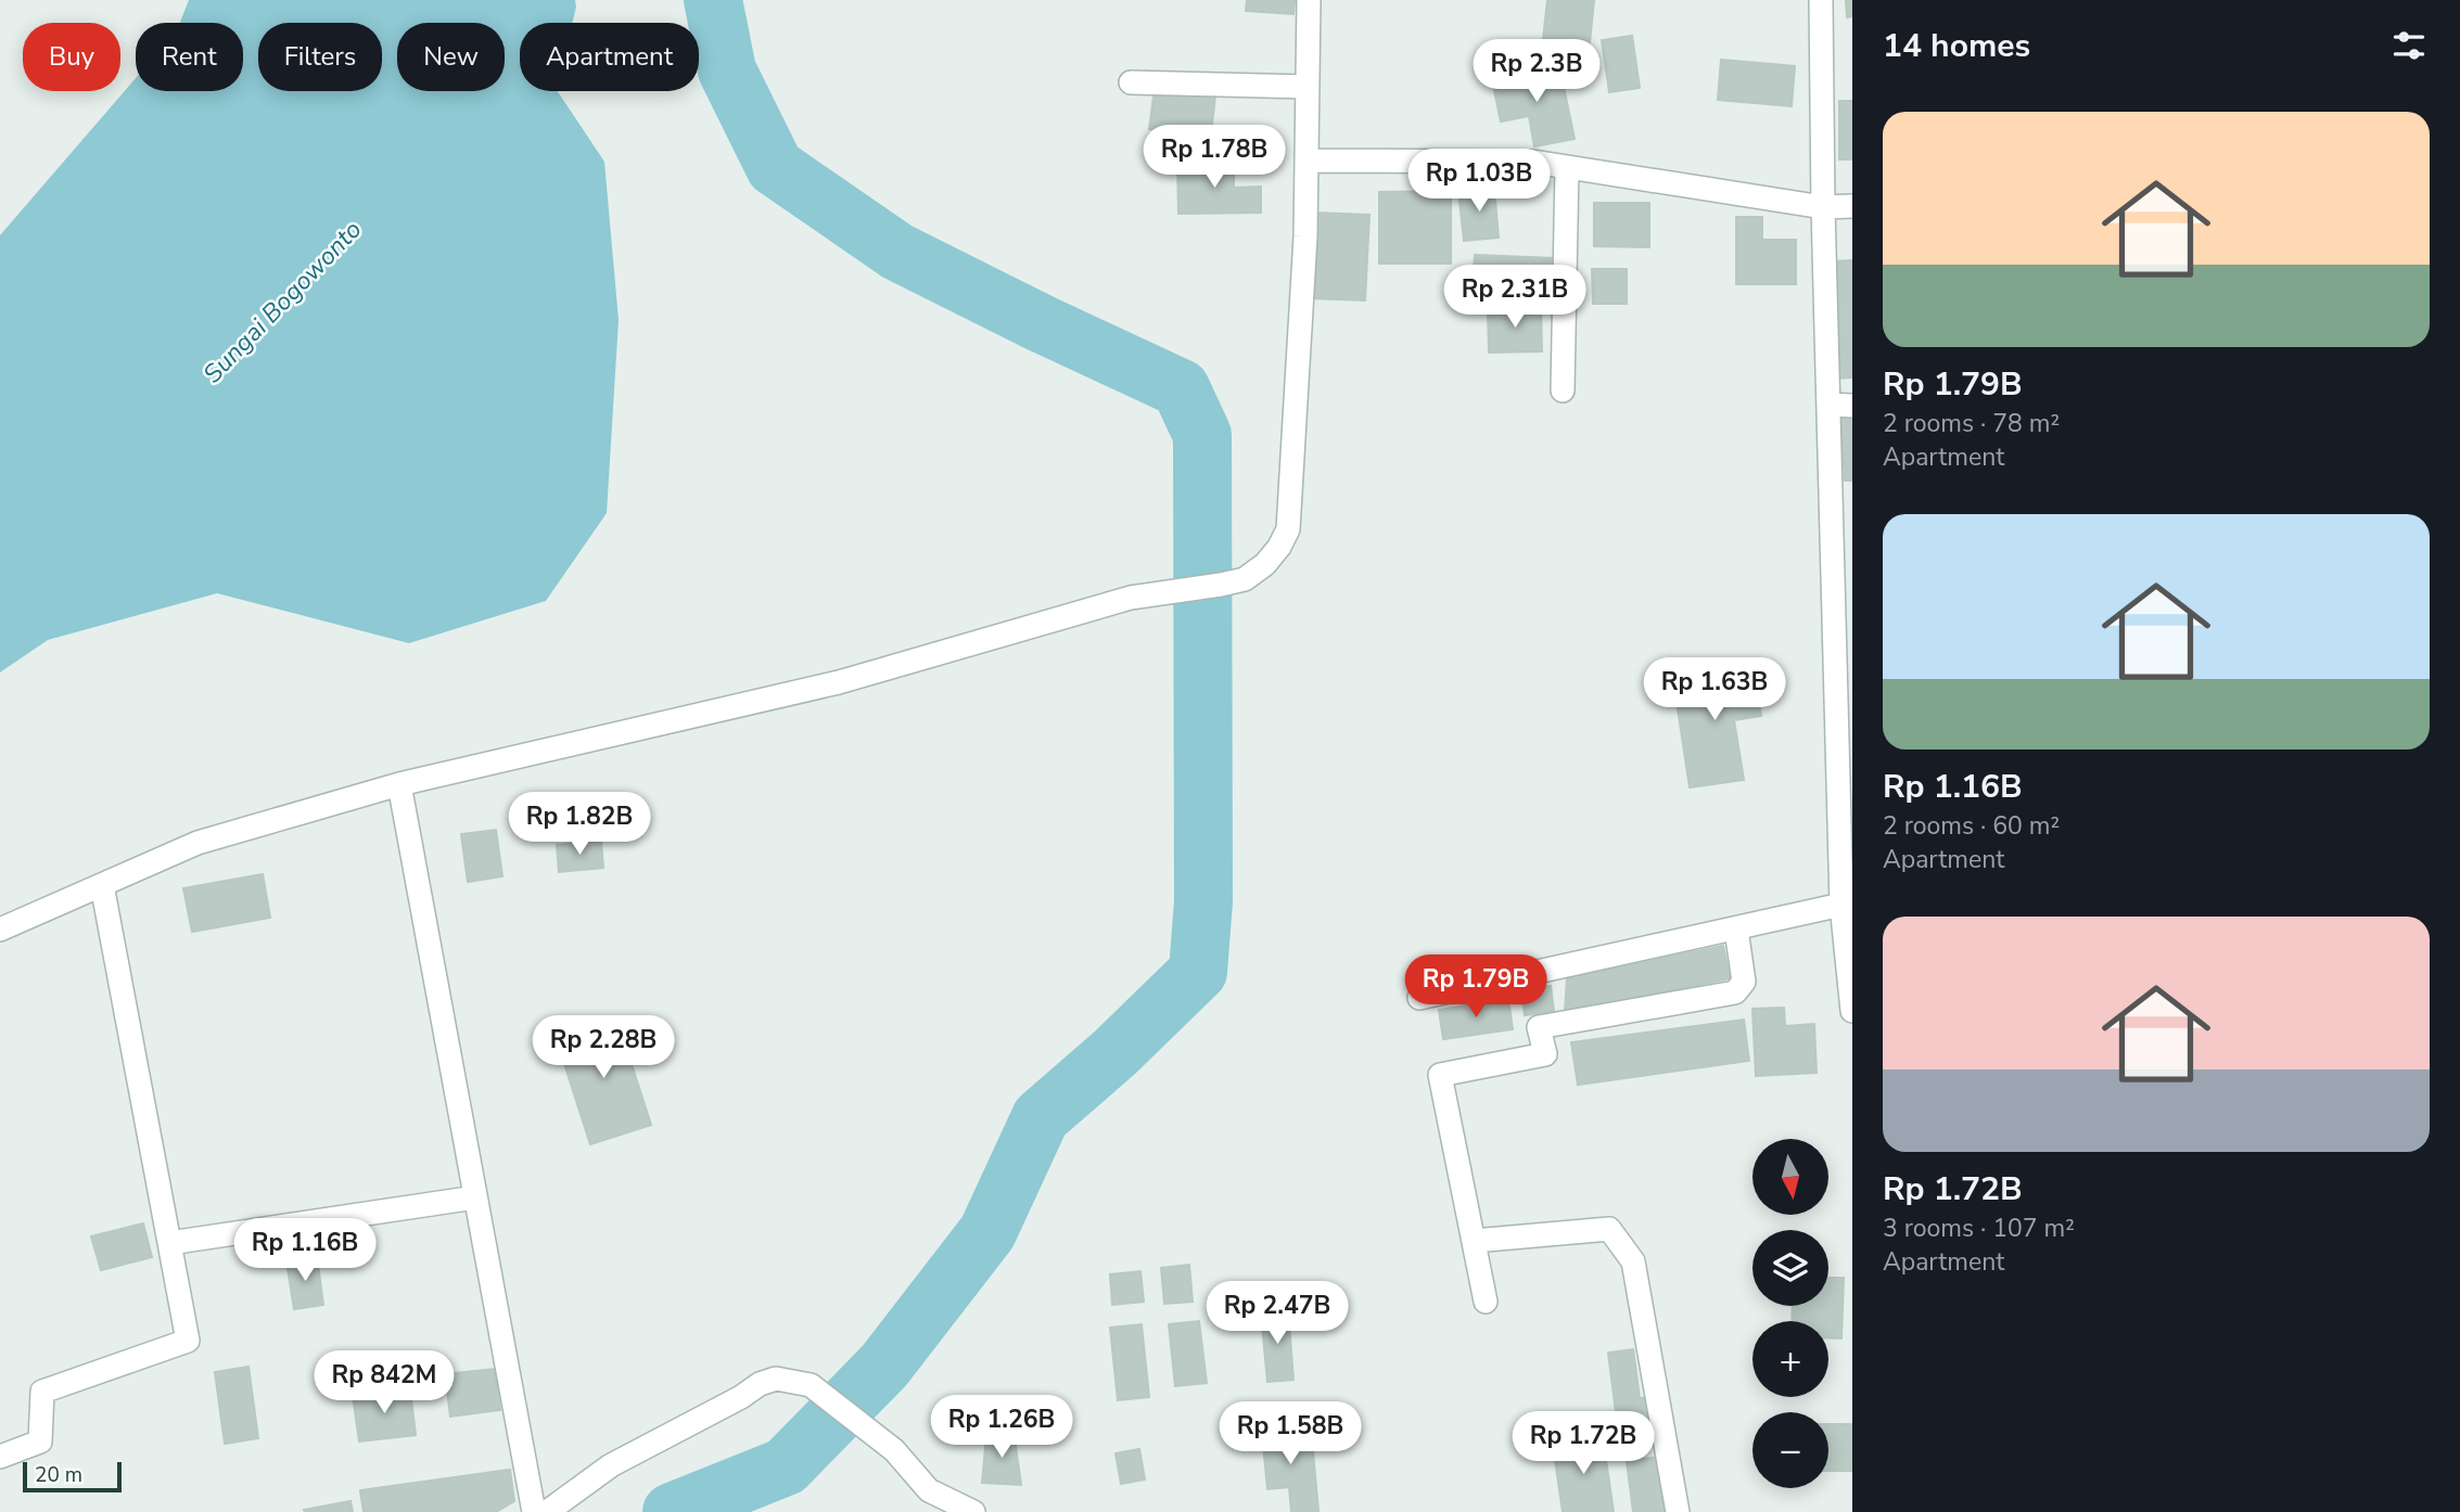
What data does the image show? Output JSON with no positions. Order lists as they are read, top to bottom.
{
  "water": ["Sungai Bogowonto"],
  "scale_bar": "20 m",
  "north": "bottom",
  "page": {
    "heading": "14 homes",
    "chip": [
      "Buy",
      "Rent",
      "Filters",
      "New",
      "Apartment"
    ],
    "price": [
      "Rp 2.3B",
      "Rp 1.78B",
      "Rp 1.03B",
      "Rp 2.31B",
      "Rp 1.63B",
      "Rp 1.82B",
      "Rp 1.79B",
      "Rp 2.28B",
      "Rp 1.16B",
      "Rp 2.47B",
      "Rp 842M",
      "Rp 1.26B",
      "Rp 1.58B",
      "Rp 1.72B"
    ],
    "list": [
      {
        "name": "Rp 1.79B",
        "note": "2 rooms · 78 m² · Apartment"
      },
      {
        "name": "Rp 1.16B",
        "note": "2 rooms · 60 m² · Apartment"
      },
      {
        "name": "Rp 1.72B",
        "note": "3 rooms · 107 m² · Apartment"
      }
    ],
    "map_buttons": ["+", "−"],
    "scale": "20 m"
  }
}
